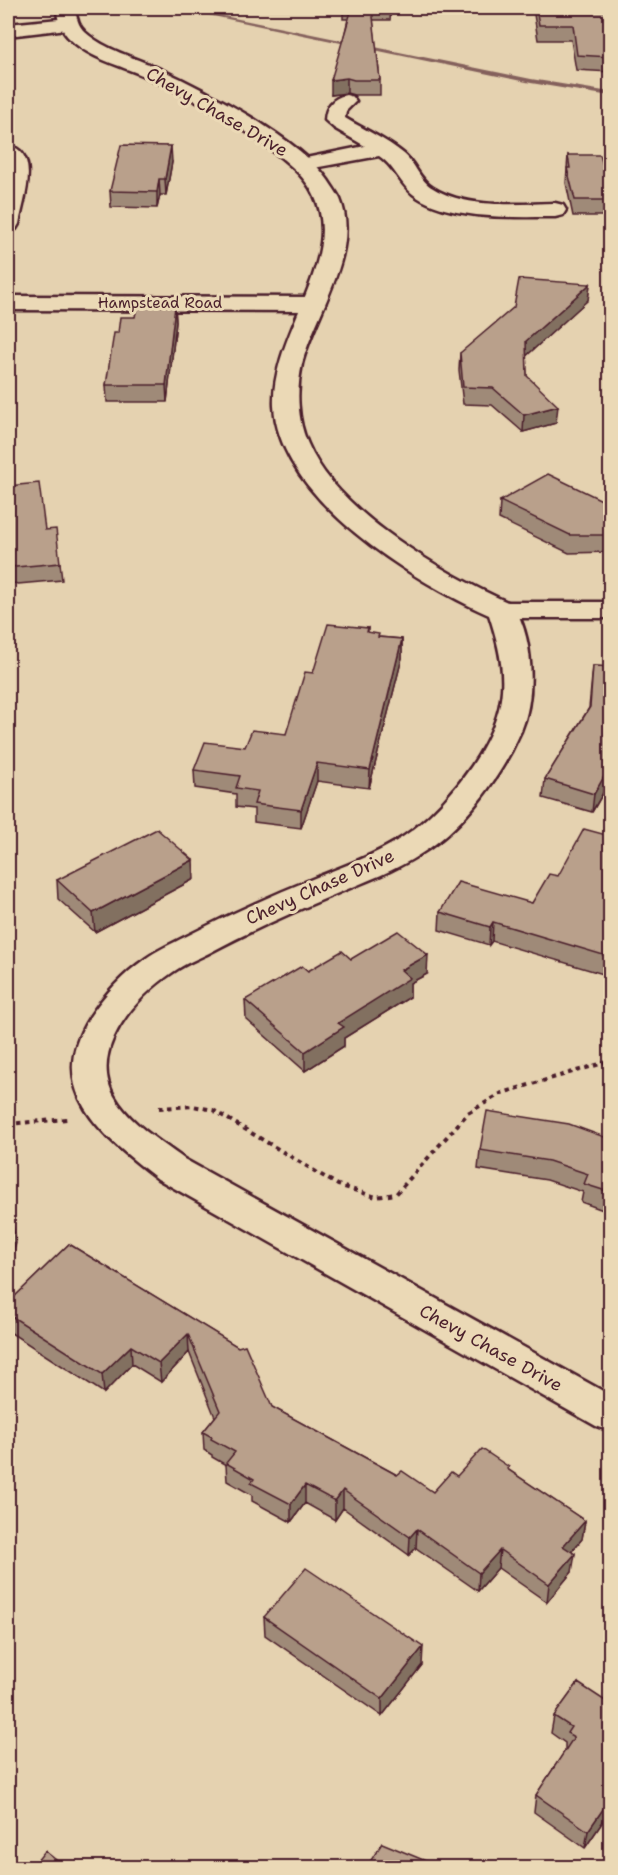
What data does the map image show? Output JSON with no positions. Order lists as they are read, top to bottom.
{
  "streets": {
    "main road": ["Chevy Chase Drive", "Hampstead Road"]
  },
  "crossings": [
    ["Chevy Chase Drive", "Hampstead Road"]
  ]
}
